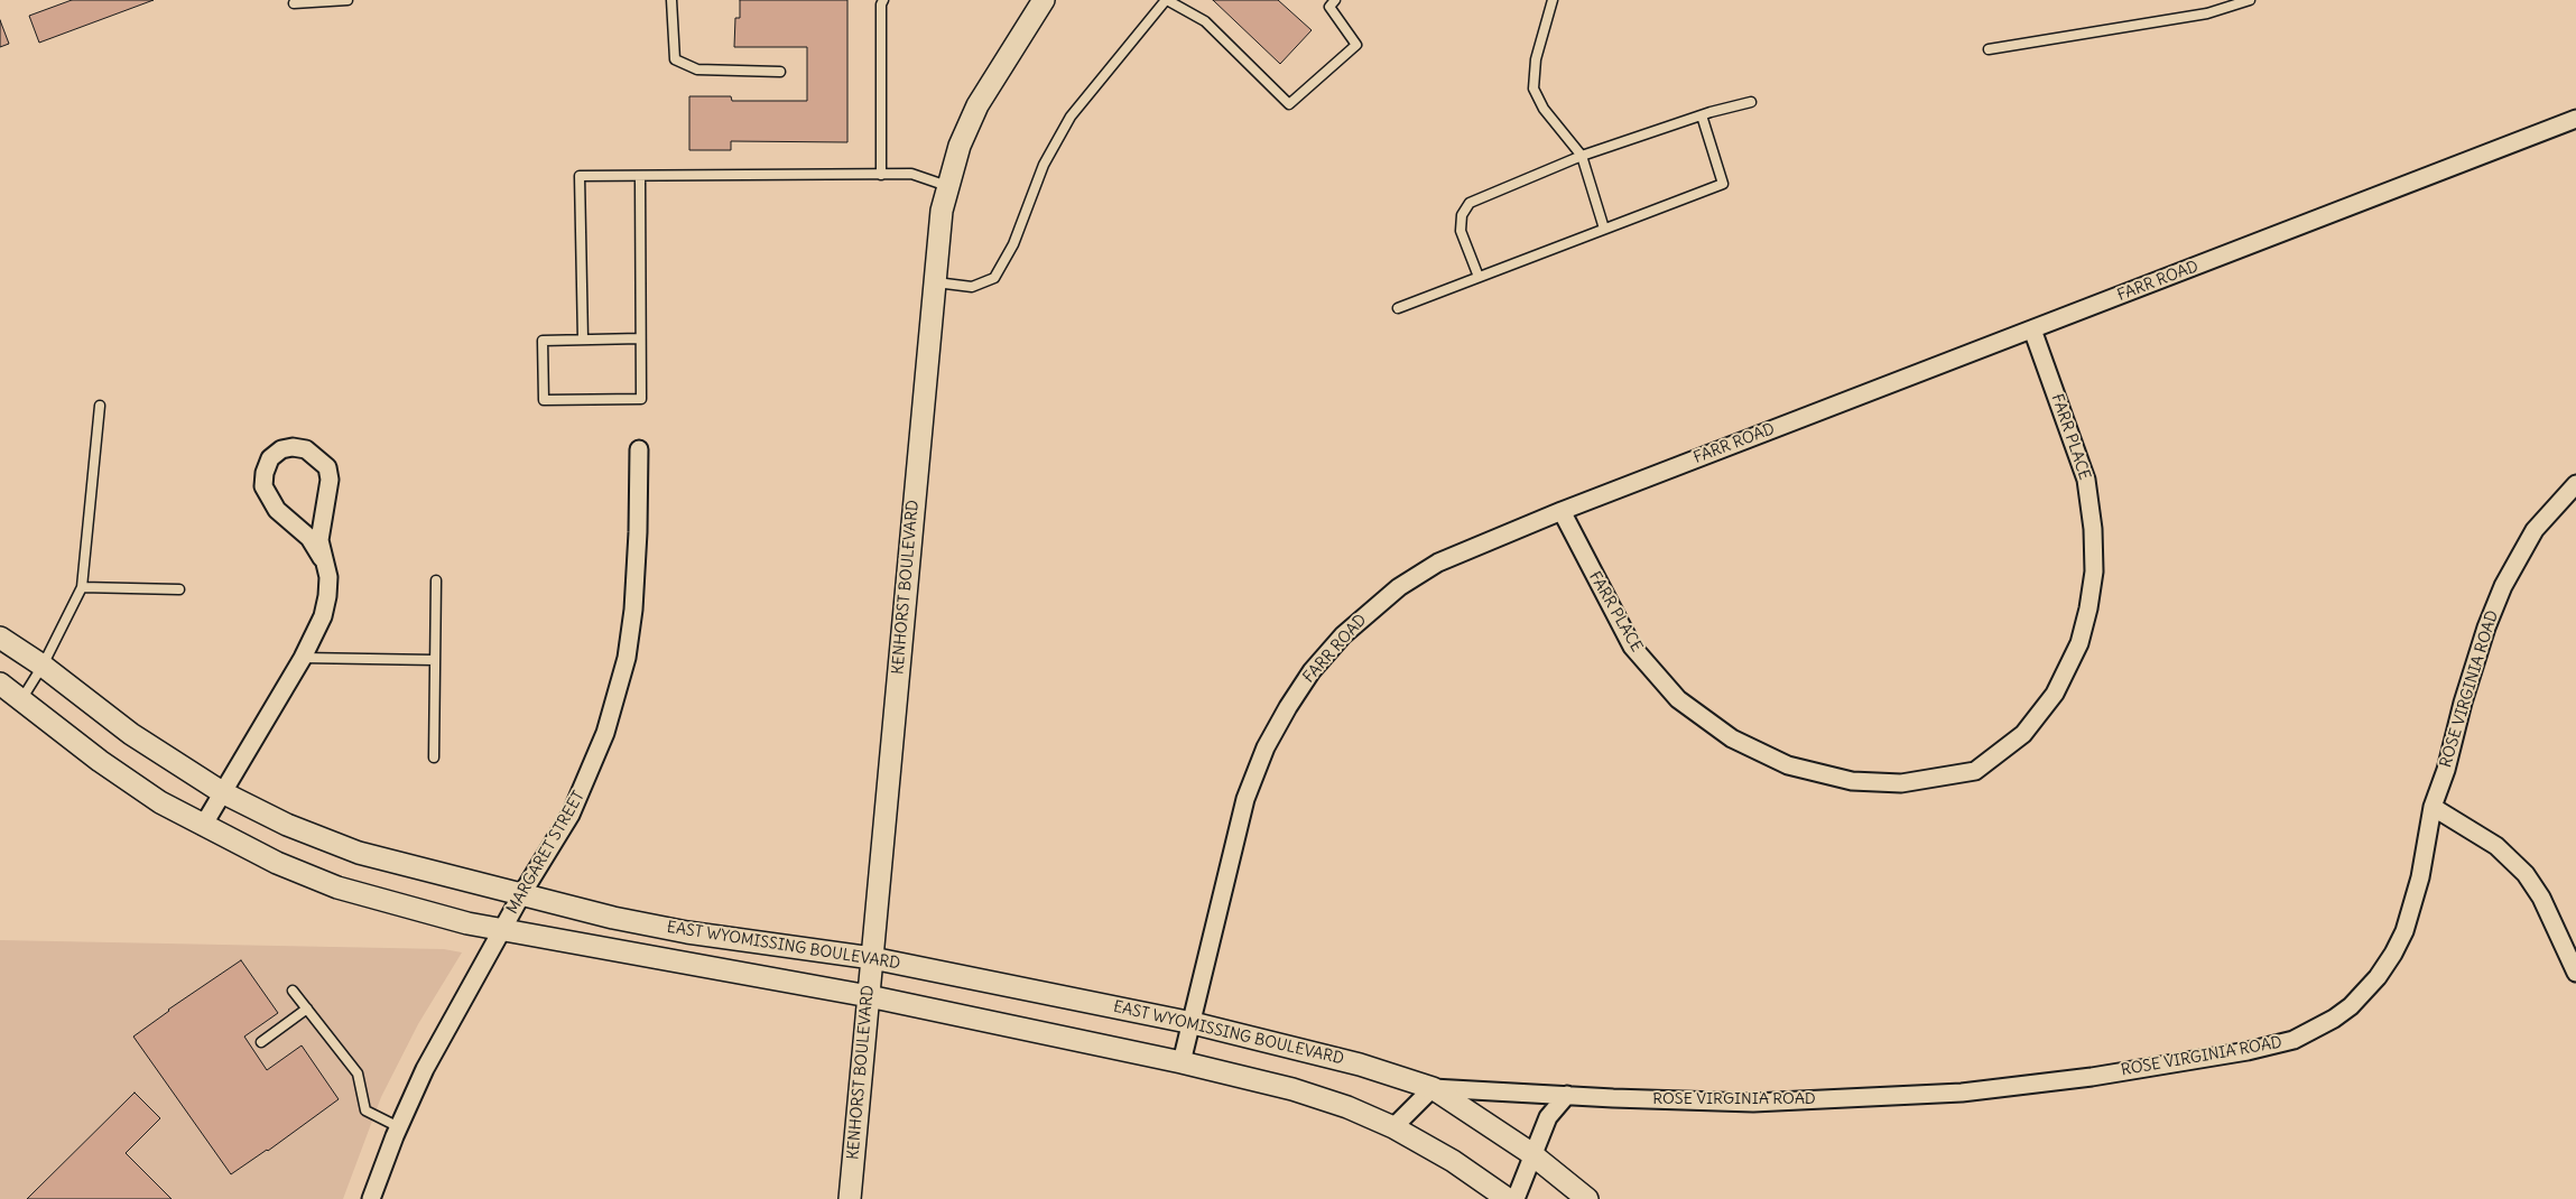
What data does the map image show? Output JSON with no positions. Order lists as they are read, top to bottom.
{
  "streets": {
    "street": [
      "FARR ROAD",
      "FARR PLACE",
      "KENHORST BOULEVARD",
      "ROSE VIRGINIA ROAD",
      "MARGARET STREET",
      "EAST WYOMISSING BOULEVARD"
    ]
  },
  "crossings": [
    ["FARR ROAD", "FARR PLACE"],
    ["FARR ROAD", "EAST WYOMISSING BOULEVARD"],
    ["KENHORST BOULEVARD", "EAST WYOMISSING BOULEVARD"],
    ["ROSE VIRGINIA ROAD", "EAST WYOMISSING BOULEVARD"],
    ["MARGARET STREET", "EAST WYOMISSING BOULEVARD"]
  ]
}
